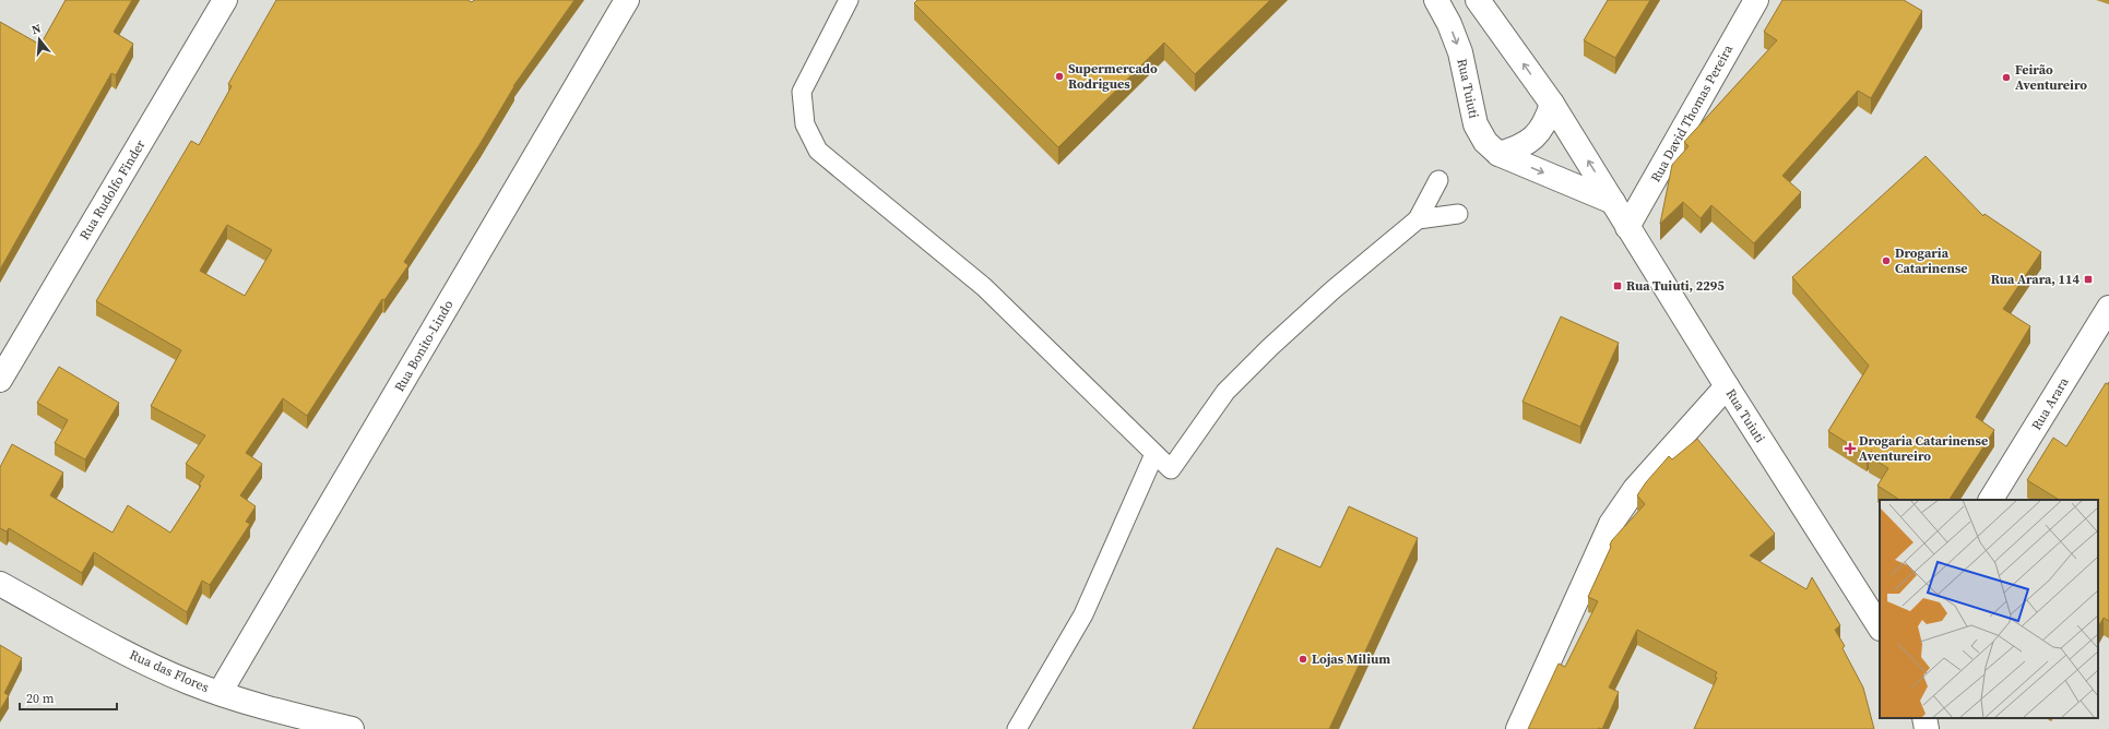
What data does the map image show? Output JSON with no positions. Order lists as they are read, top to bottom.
{
  "streets": {
    "street": [
      "Rua Tuiuti",
      "Rua David Thomas Pereira",
      "Rua Rudolfo Finder",
      "Rua Bonito-Lindo",
      "Rua Arara",
      "Rua das Flores"
    ]
  },
  "crossings": [
    ["Rua Tuiuti", "Rua David Thomas Pereira"],
    ["Rua Bonito-Lindo", "Rua das Flores"]
  ],
  "places": {
    "other": [
      "Supermercado Rodrigues",
      "Feirão Aventureiro",
      "Drogaria Catarinense",
      "Lojas Milium"
    ],
    "transit": ["Rua Arara, 114", "Rua Tuiuti, 2295"],
    "health": ["Drogaria Catarinense Aventureiro"]
  },
  "scale_bar": "20 m",
  "north": "top"
}
